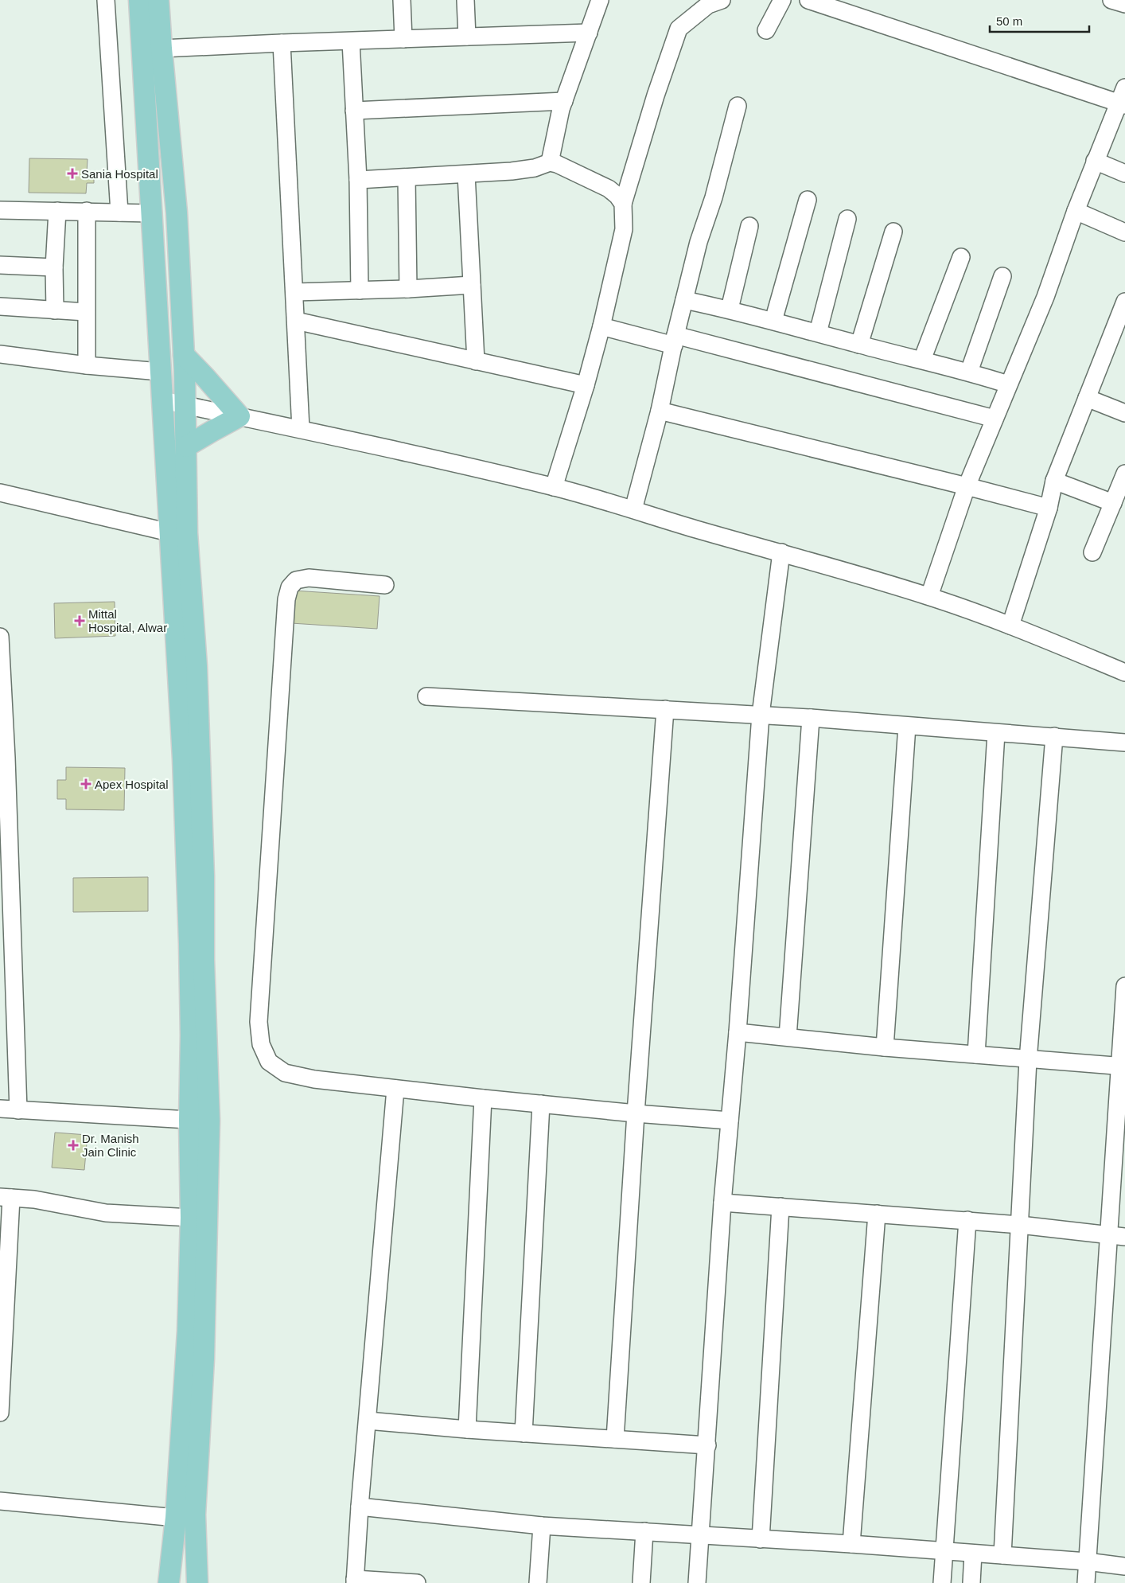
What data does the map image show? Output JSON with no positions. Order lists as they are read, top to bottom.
{
  "places": {
    "health": [
      "Sania Hospital",
      "Mittal Hospital, Alwar",
      "Apex Hospital",
      "Dr. Manish Jain Clinic"
    ]
  },
  "scale_bar": "50 m"
}
